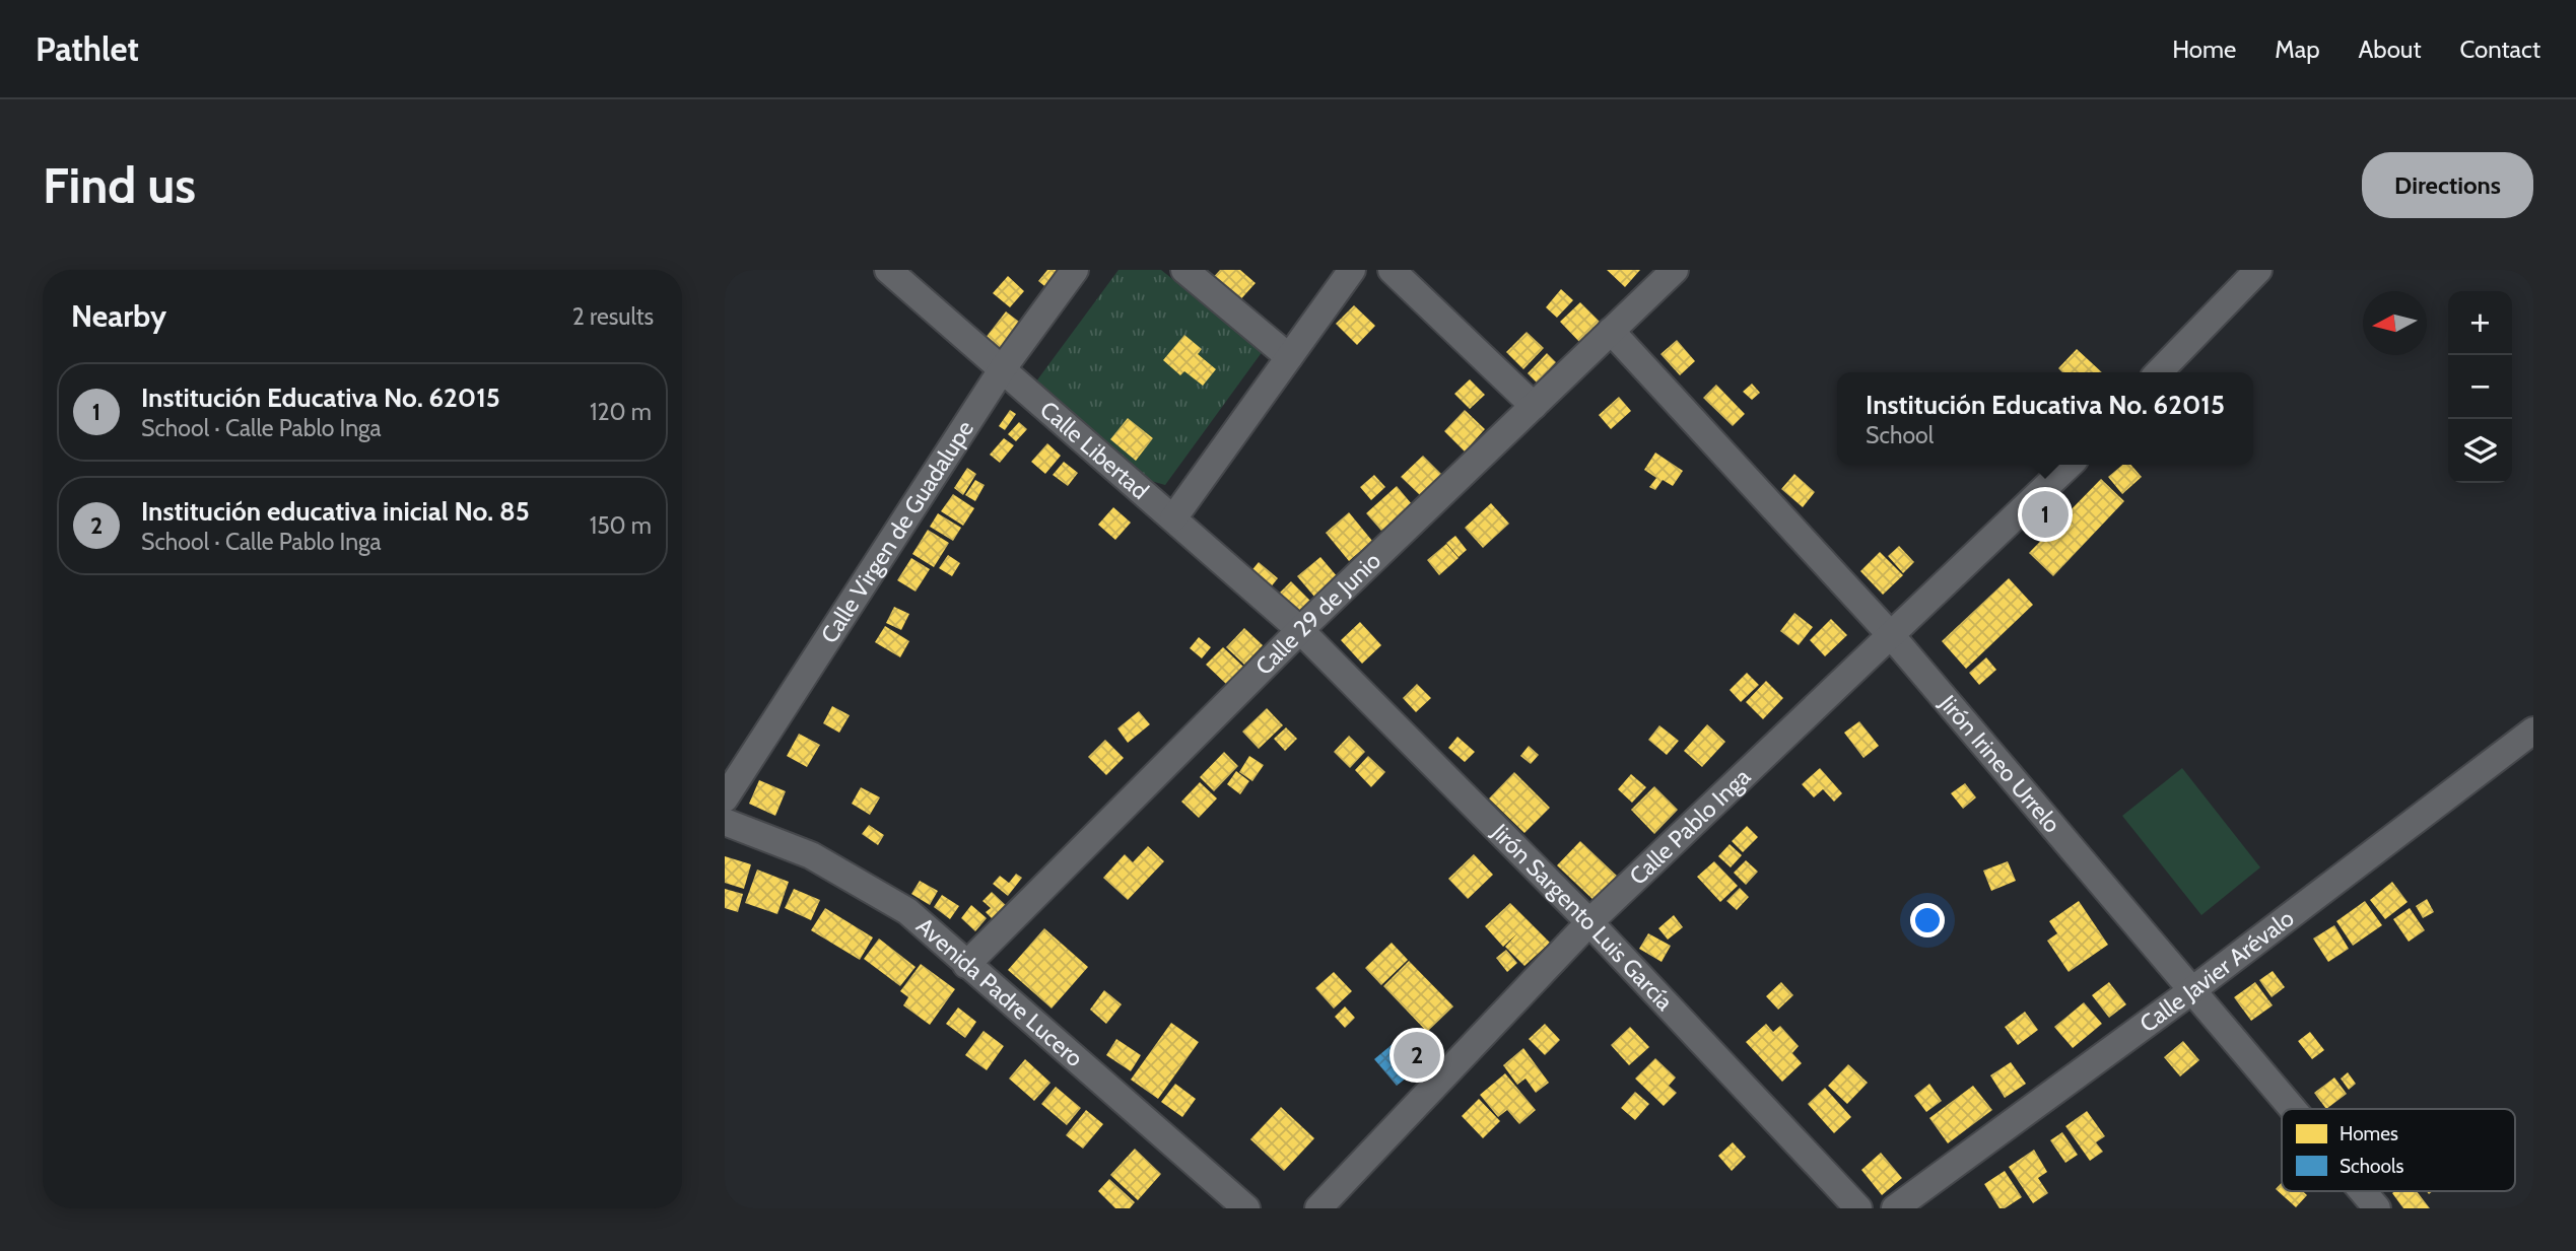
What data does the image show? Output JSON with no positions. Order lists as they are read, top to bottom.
{
  "streets": {
    "street": [
      "Calle Libertad",
      "Calle Virgen de Guadalupe",
      "Calle 29 de Junio",
      "Jirón Irineo Urrelo",
      "Calle Pablo Inga",
      "Jirón Sargento Luis García",
      "Calle Javier Arévalo",
      "Avenida Padre Lucero"
    ]
  },
  "crossings": [
    ["Calle Libertad", "Calle Virgen de Guadalupe"],
    ["Calle Libertad", "Calle 29 de Junio"],
    ["Calle Libertad", "Jirón Sargento Luis García"],
    ["Calle 29 de Junio", "Jirón Irineo Urrelo"],
    ["Calle 29 de Junio", "Jirón Sargento Luis García"],
    ["Calle 29 de Junio", "Avenida Padre Lucero"],
    ["Jirón Irineo Urrelo", "Calle Pablo Inga"],
    ["Jirón Irineo Urrelo", "Calle Javier Arévalo"],
    ["Calle Pablo Inga", "Jirón Sargento Luis García"]
  ],
  "legend": ["Homes", "Schools"],
  "north": "left",
  "page": {
    "header": "Pathlet",
    "nav": [
      "Home",
      "Map",
      "About",
      "Contact"
    ],
    "buttons": "Directions",
    "title": "Find us",
    "heading": ["Nearby", "2 results"],
    "map_buttons": ["+", "−"],
    "list": [
      {
        "mark": "1",
        "name": "Institución Educativa No. 62015",
        "note": "School · Calle Pablo Inga",
        "value": "120 m"
      },
      {
        "mark": "2",
        "name": "Institución educativa inicial No. 85",
        "note": "School · Calle Pablo Inga",
        "value": "150 m"
      }
    ],
    "popup": ["Institución Educativa No. 62015", "School"],
    "pins": ["1", "2"]
  }
}
